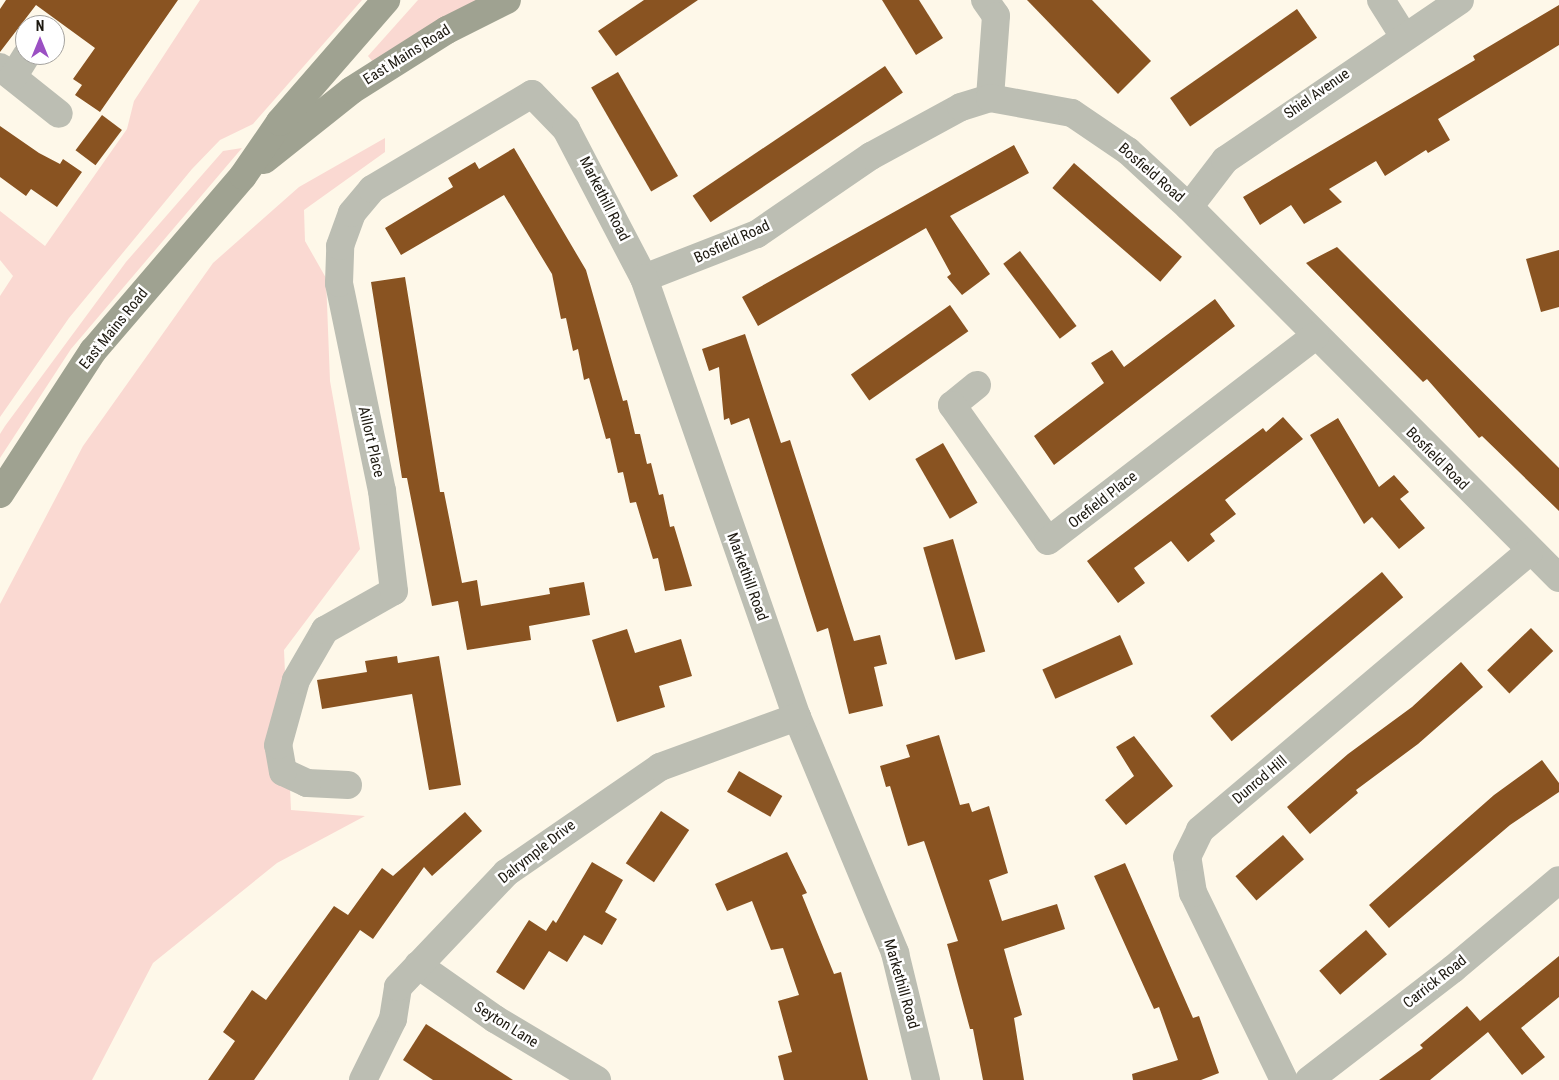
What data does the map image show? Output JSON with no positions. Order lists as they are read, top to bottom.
{
  "streets": {
    "main road": ["East Mains Road"],
    "street": [
      "Shiel Avenue",
      "Bosfield Road",
      "Markethill Road",
      "Aillort Place",
      "Orefield Place",
      "Dunrod Hill",
      "Dalrymple Drive",
      "Carrick Road",
      "Seyton Lane"
    ]
  },
  "crossings": [
    ["Shiel Avenue", "Bosfield Road"],
    ["Bosfield Road", "Markethill Road"],
    ["Bosfield Road", "Orefield Place"],
    ["Bosfield Road", "Dunrod Hill"],
    ["Markethill Road", "Aillort Place"],
    ["Markethill Road", "Dalrymple Drive"],
    ["Dalrymple Drive", "Seyton Lane"]
  ],
  "north": "top"
}
